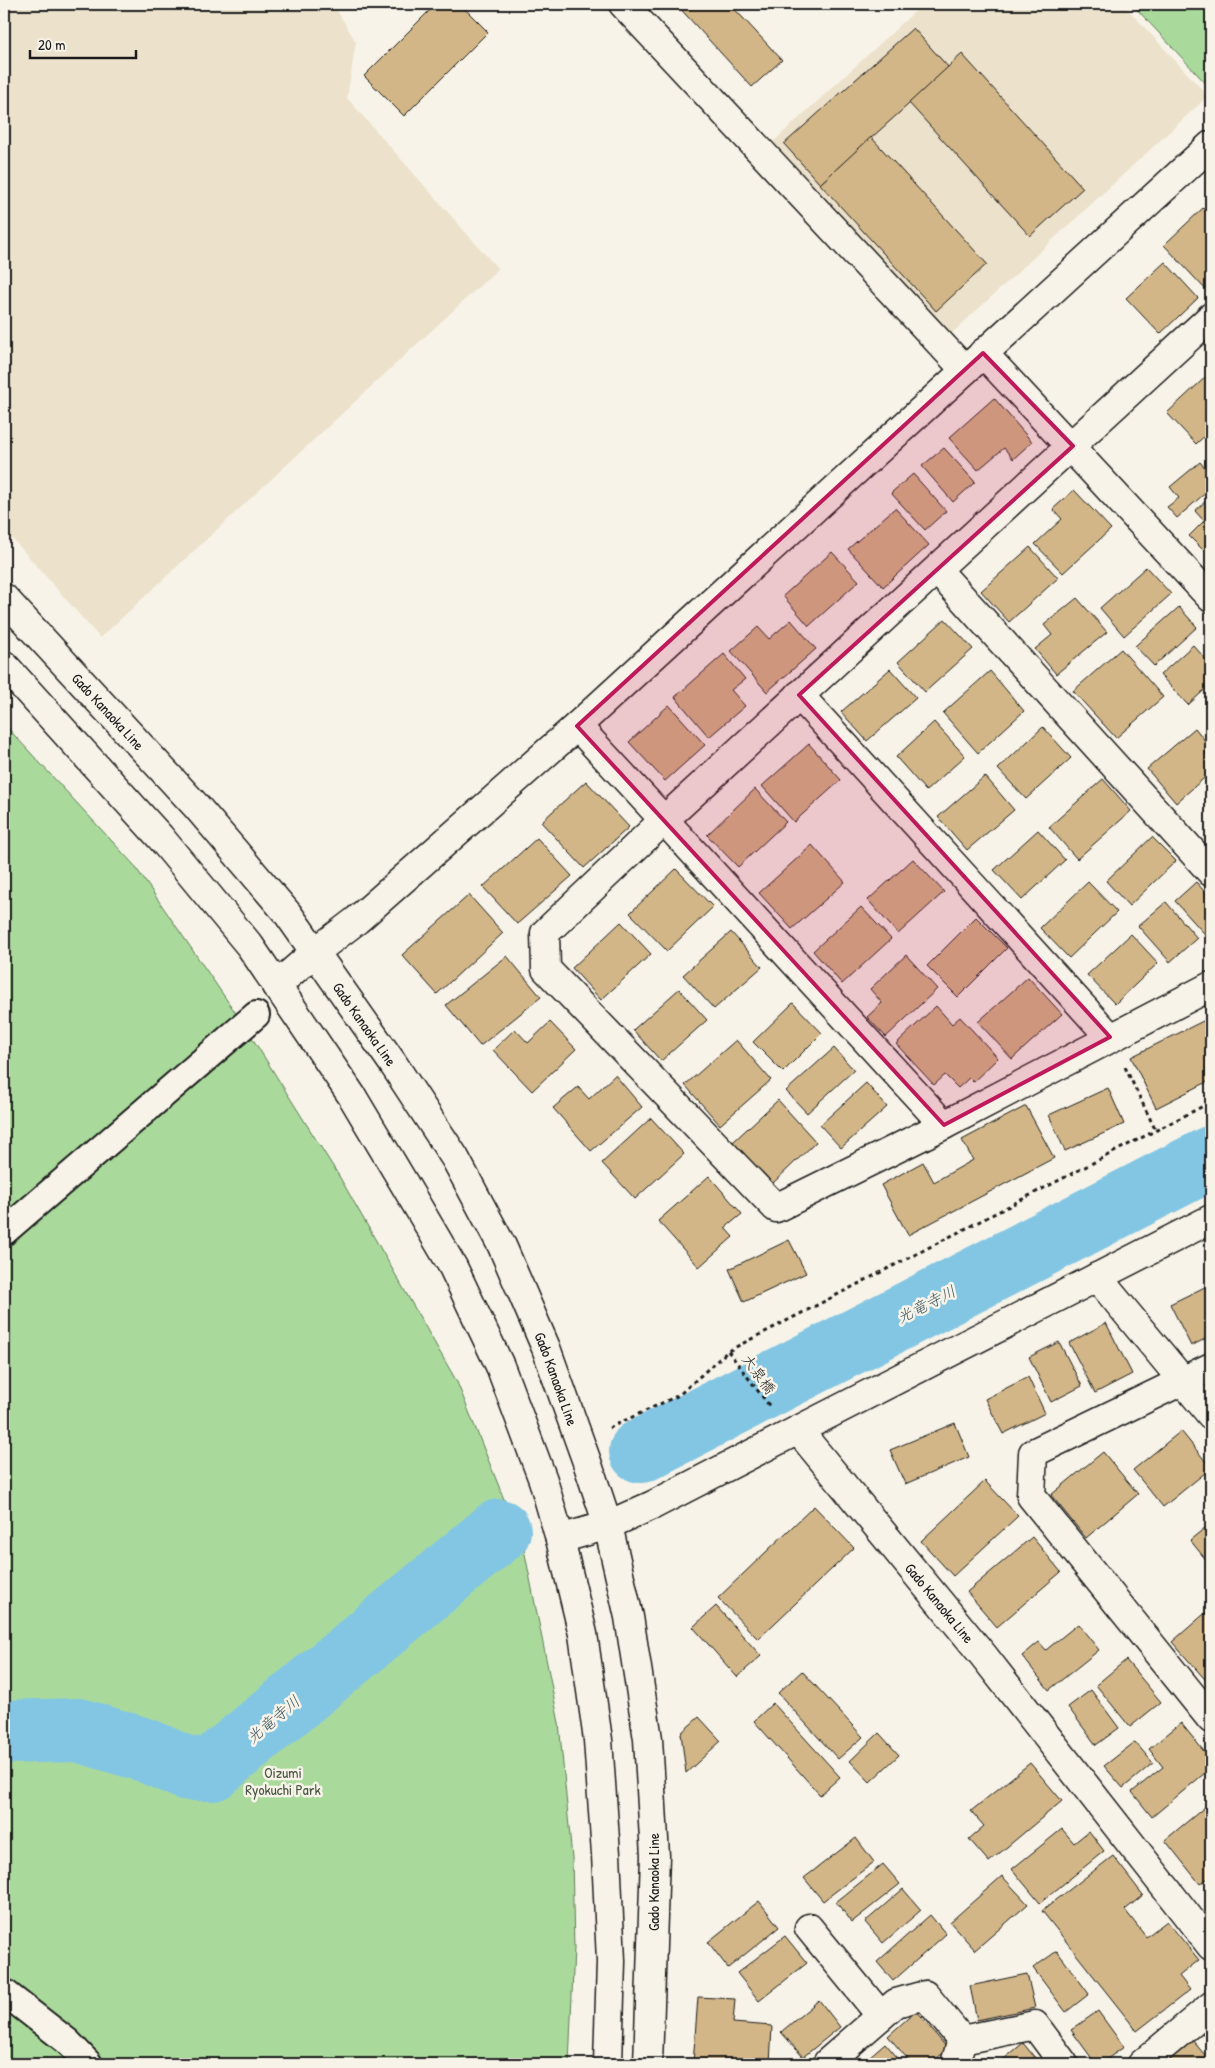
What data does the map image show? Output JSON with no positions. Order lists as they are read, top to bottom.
{
  "streets": {
    "street": ["Gado Kanaoka Line"],
    "path": ["大泉橋"]
  },
  "water": ["光竜寺川"],
  "parks": ["Oizumi Ryokuchi Park"],
  "scale_bar": "20 m"
}
